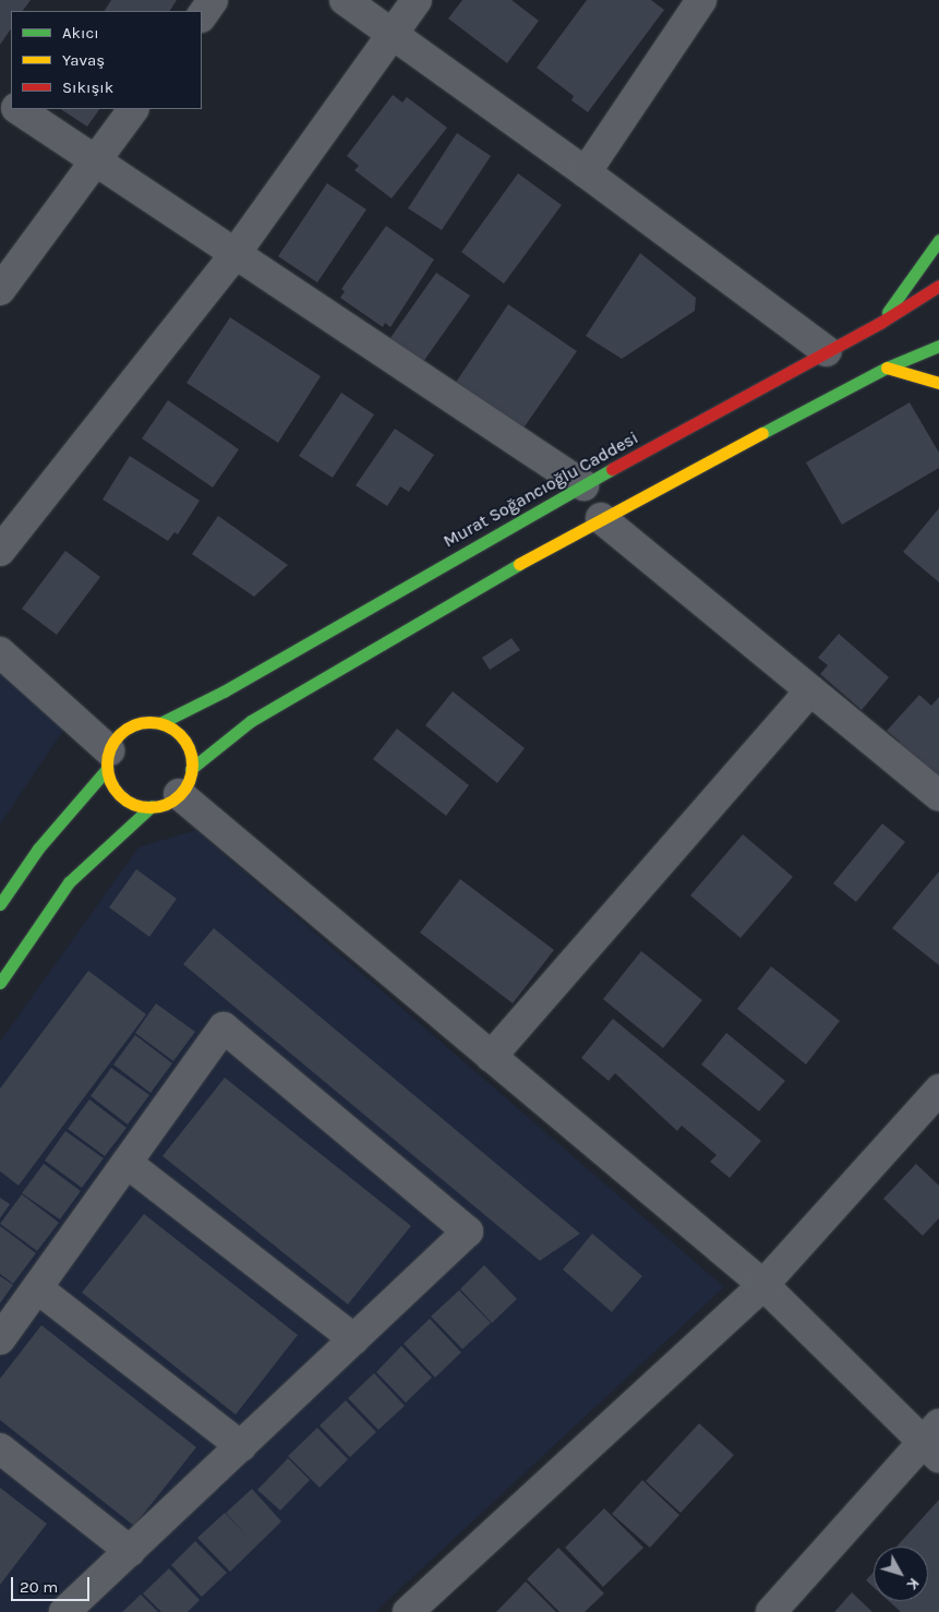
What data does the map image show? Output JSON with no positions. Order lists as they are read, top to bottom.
{
  "streets": {
    "main road": ["Murat Soğancıoğlu Caddesi"]
  },
  "legend": ["Akıcı", "Yavaş", "Sıkışık"],
  "scale_bar": "20 m",
  "north": "bottom right"
}
